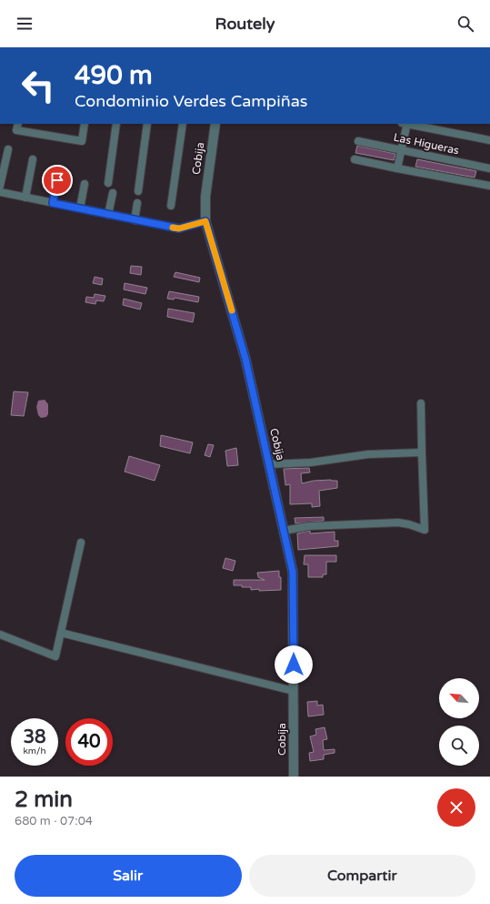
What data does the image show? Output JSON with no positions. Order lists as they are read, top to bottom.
{
  "streets": {
    "street": ["Las Higueras", "Cobija"]
  },
  "north": "top left",
  "page": {
    "header": "Routely",
    "turn": ["490 m", "Condominio Verdes Campiñas"],
    "speed": "38 km/h",
    "limit": "40",
    "heading": ["2 min", "680 m · 07:04"],
    "buttons": ["Salir", "Compartir"]
  }
}
